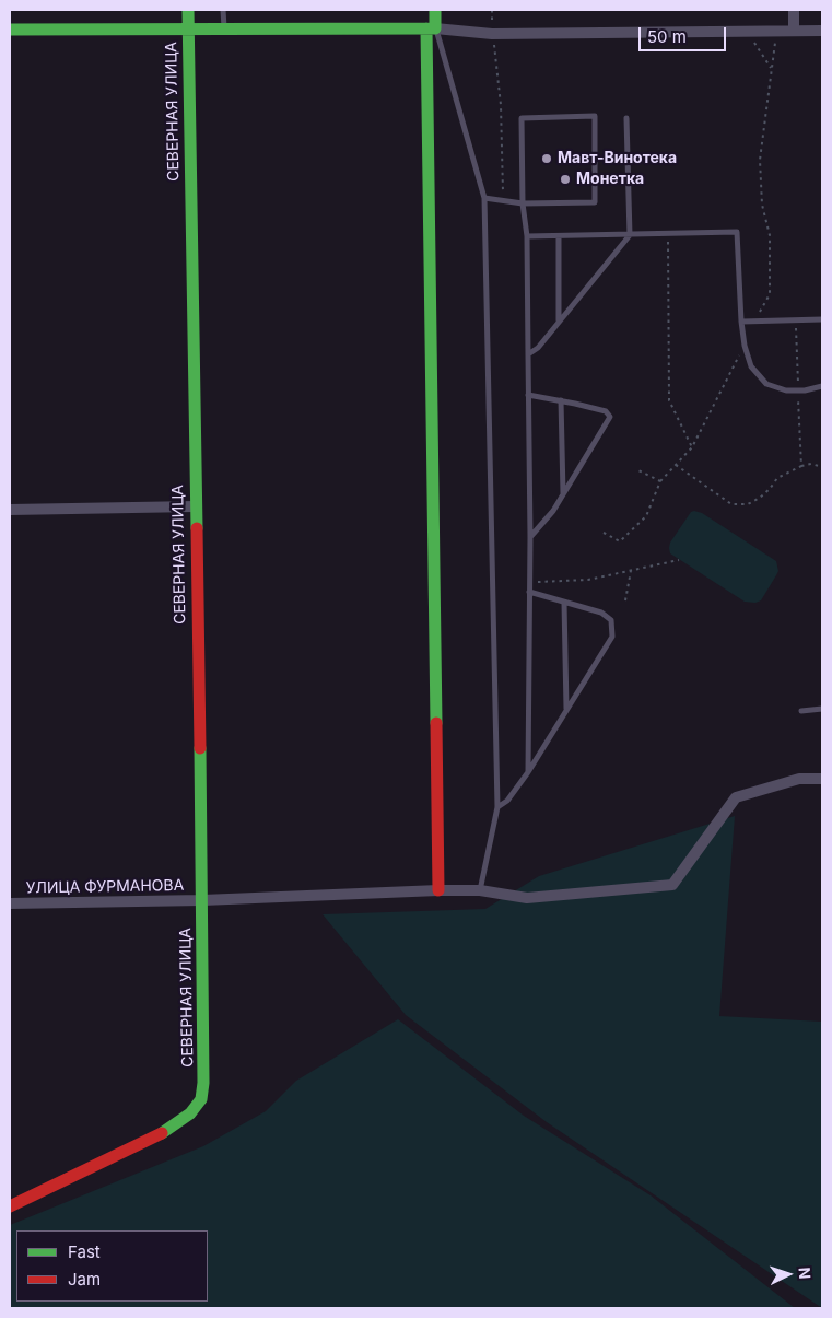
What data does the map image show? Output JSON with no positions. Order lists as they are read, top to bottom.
{
  "streets": {
    "street": ["СЕВЕРНАЯ УЛИЦА", "УЛИЦА ФУРМАНОВА"]
  },
  "crossings": [
    ["СЕВЕРНАЯ УЛИЦА", "УЛИЦА ФУРМАНОВА"]
  ],
  "places": ["Мавт-Винотека", "Монетка"],
  "legend": ["Fast", "Jam"],
  "scale_bar": "50 m",
  "north": "right"
}
